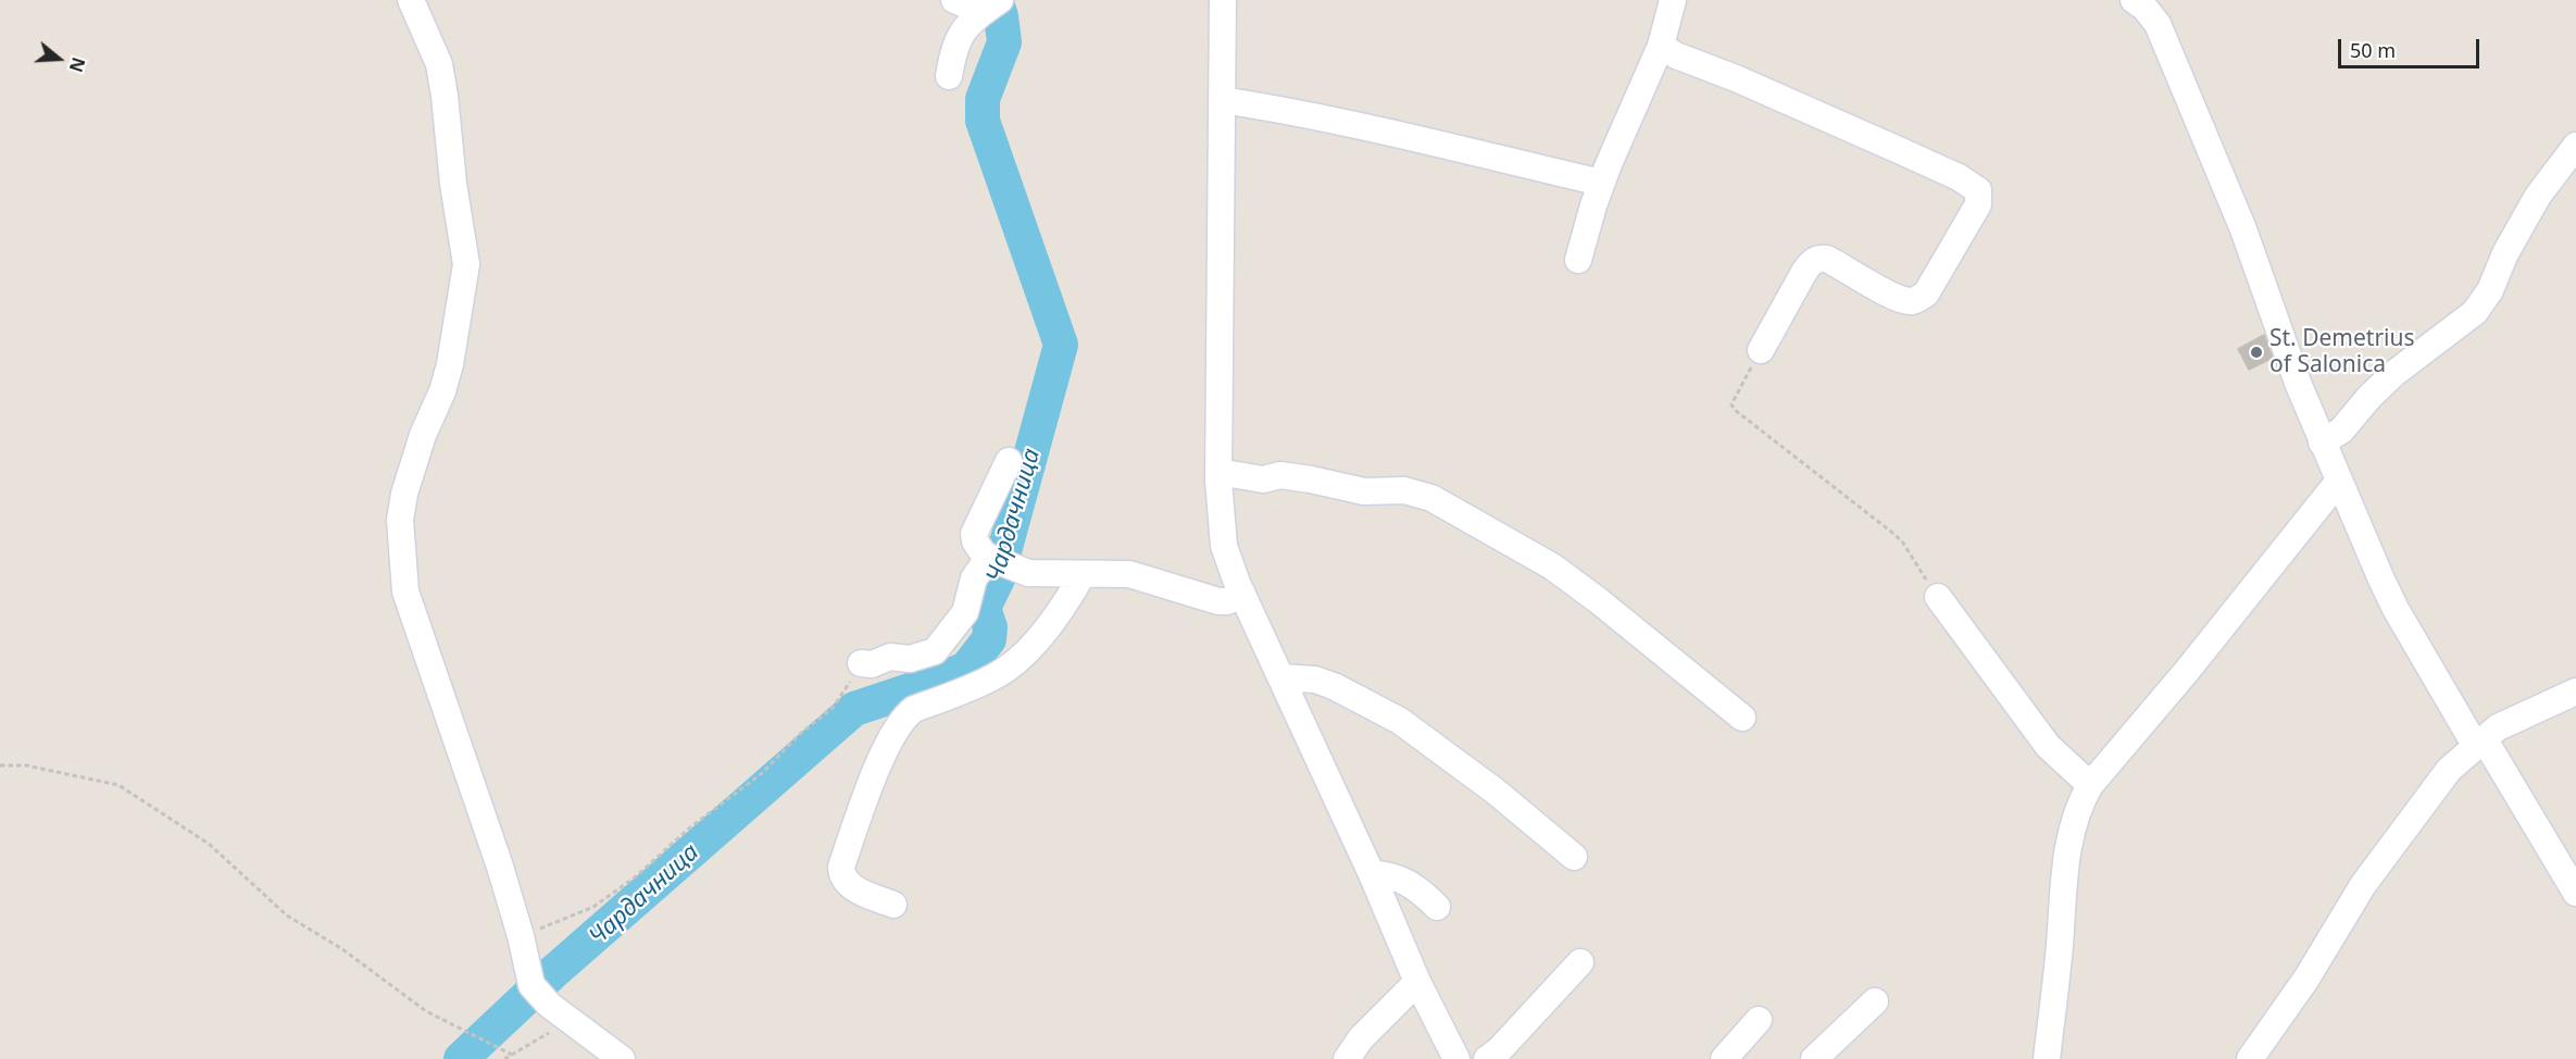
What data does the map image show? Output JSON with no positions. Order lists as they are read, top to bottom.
{
  "water": ["Чардачница"],
  "places": ["St. Demetrius of Salonica"],
  "scale_bar": "50 m",
  "north": "right"
}
